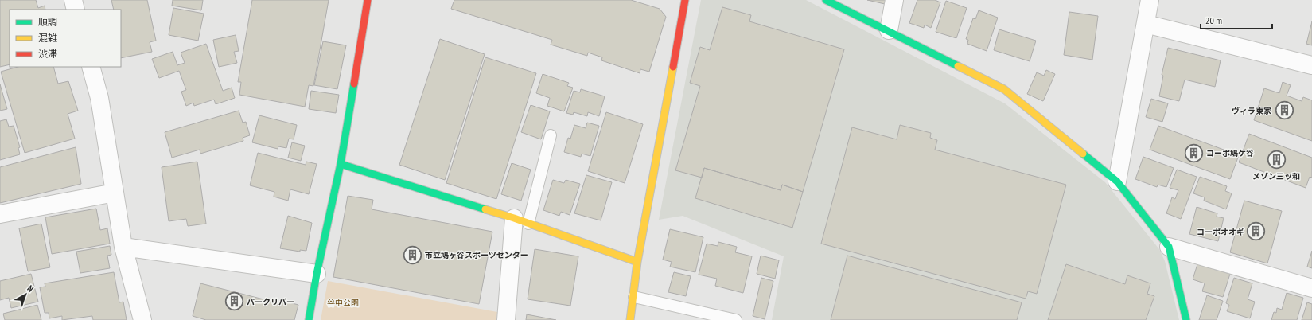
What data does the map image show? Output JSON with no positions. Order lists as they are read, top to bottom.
{
  "parks": ["谷中公園"],
  "places": {
    "building": [
      "ヴィラ東家",
      "コーポ鳩ケ谷",
      "メゾン三ッ和",
      "コーポオオギ",
      "市立鳩ヶ谷スポーツセンター",
      "パークリバー"
    ]
  },
  "legend": ["順調", "混雑", "渋滞"],
  "scale_bar": "20 m",
  "north": "top right"
}
